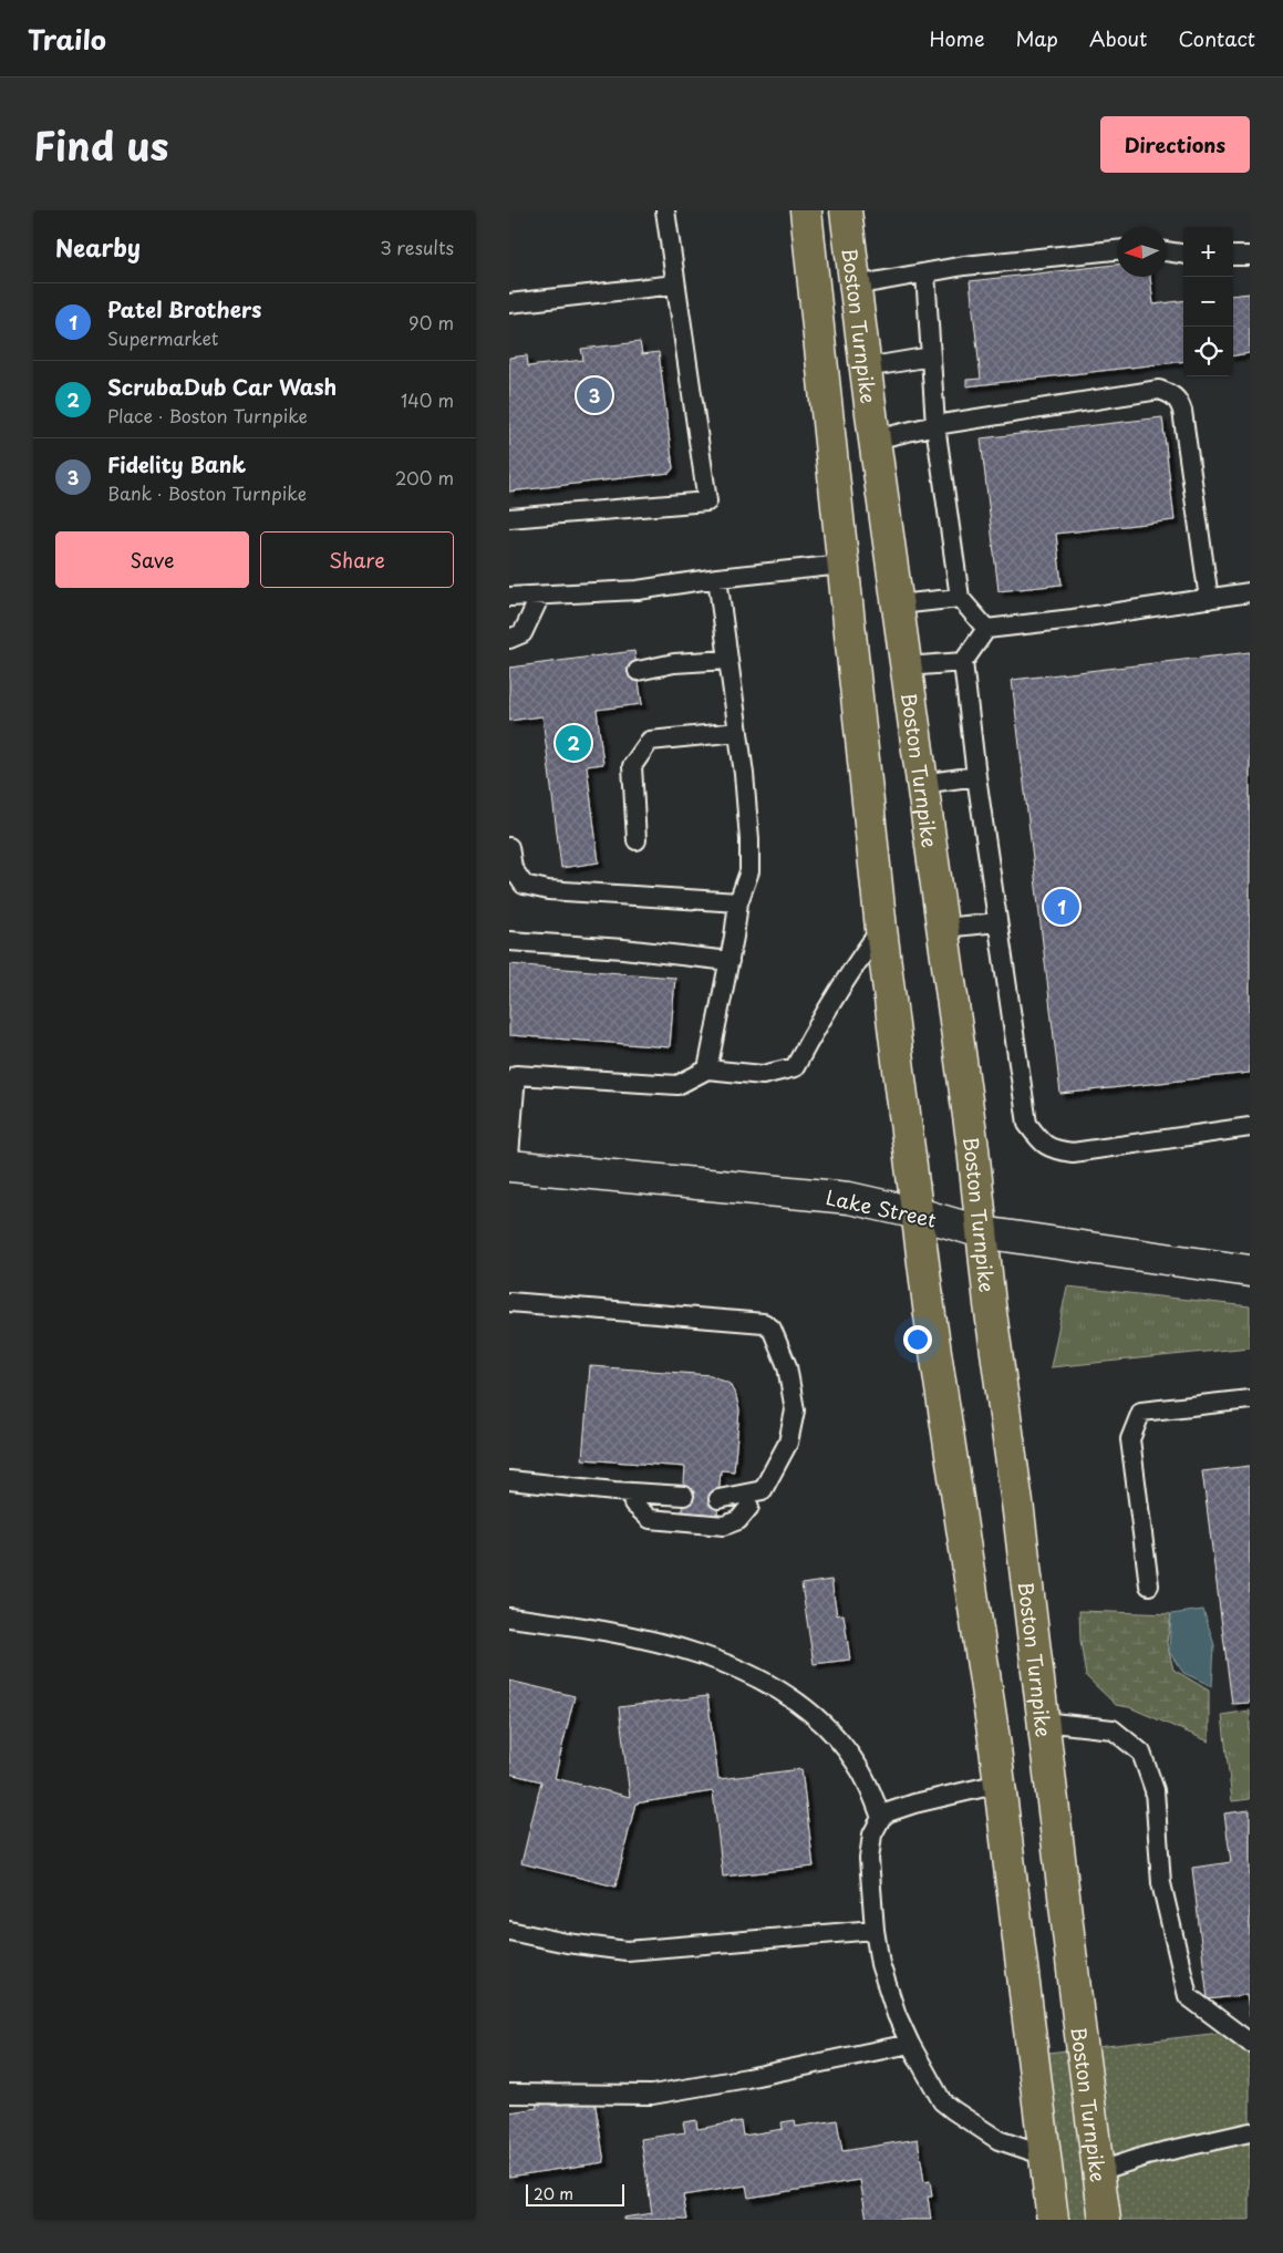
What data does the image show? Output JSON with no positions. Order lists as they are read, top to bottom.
{
  "streets": {
    "highway": ["Boston Turnpike"],
    "street": ["Lake Street"]
  },
  "crossings": [
    ["Boston Turnpike", "Lake Street"]
  ],
  "scale_bar": "20 m",
  "north": "left",
  "page": {
    "header": "Trailo",
    "nav": [
      "Home",
      "Map",
      "About",
      "Contact"
    ],
    "title": "Find us",
    "buttons": [
      "Directions",
      ["Save", "Share"]
    ],
    "heading": ["Nearby", "3 results"],
    "map_buttons": ["+", "−"],
    "list": [
      {
        "mark": "1",
        "name": "Patel Brothers",
        "note": "Supermarket",
        "value": "90 m"
      },
      {
        "mark": "2",
        "name": "ScrubaDub Car Wash",
        "note": "Place · Boston Turnpike",
        "value": "140 m"
      },
      {
        "mark": "3",
        "name": "Fidelity Bank",
        "note": "Bank · Boston Turnpike",
        "value": "200 m"
      }
    ],
    "pins": ["3", "2", "1"],
    "scale": "20 m"
  }
}
